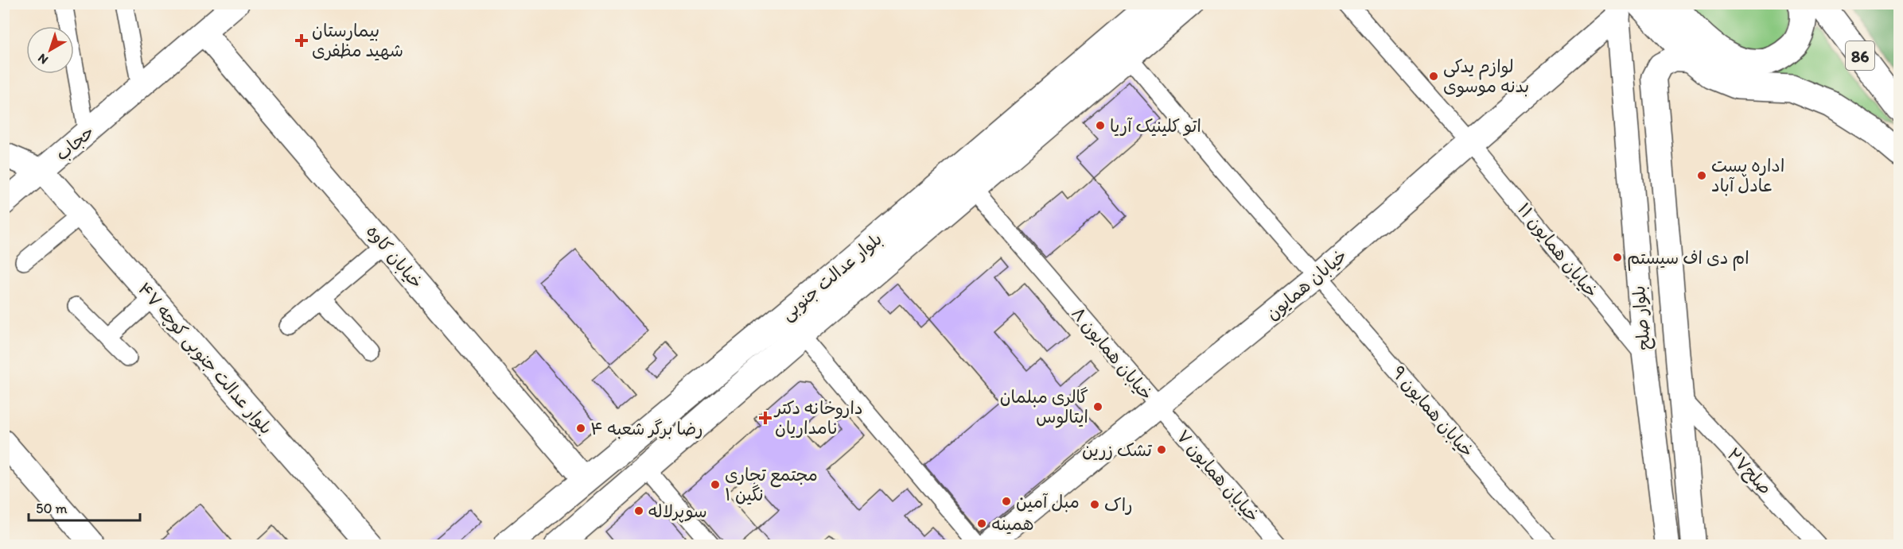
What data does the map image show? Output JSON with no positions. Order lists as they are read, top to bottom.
{
  "streets": {
    "main road": ["86", "بلوار عدالت جنوبی"],
    "street": [
      "حجاب",
      "خیابان همایون ۱۱",
      "خیابان کاوه",
      "خیابان همایون",
      "بلوار صلح",
      "خیابان همایون ۸",
      "بلوار عدالت جنوبی کوچه ۴۷",
      "خیابان همایون ۹",
      "صلح۲۷",
      "خیابان همایون ۷"
    ]
  },
  "crossings": [
    ["حجاب", "خیابان کاوه"],
    ["حجاب", "بلوار عدالت جنوبی کوچه ۴۷"],
    ["خیابان همایون ۱۱", "خیابان همایون"],
    ["خیابان همایون ۱۱", "بلوار صلح"],
    ["خیابان کاوه", "بلوار عدالت جنوبی"],
    ["بلوار عدالت جنوبی", "خیابان همایون ۸"],
    ["بلوار عدالت جنوبی", "خیابان همایون ۹"],
    ["خیابان همایون", "بلوار صلح"],
    ["خیابان همایون", "خیابان همایون ۸"],
    ["خیابان همایون", "خیابان همایون ۹"],
    ["خیابان همایون", "خیابان همایون ۷"],
    ["بلوار صلح", "صلح۲۷"],
    ["خیابان همایون ۸", "خیابان همایون ۷"]
  ],
  "places": {
    "health": ["بیمارستان شهید مظفری", "داروخانه دکتر نامداریان"],
    "other": [
      "لوازم یدکی بدنه موسوی",
      "اتو کلینیک آریا",
      "اداره پست عادل آباد",
      "ام دی اف سیستم",
      "گالری مبلمان ایتالوس",
      "رضا برگر شعبه ۴",
      "تشک زرین",
      "مجتمع تجاری نگین ۱",
      "مبل آمین",
      "راک",
      "سوپرلاله",
      "همینه"
    ]
  },
  "scale_bar": "50 m",
  "north": "bottom left"
}
